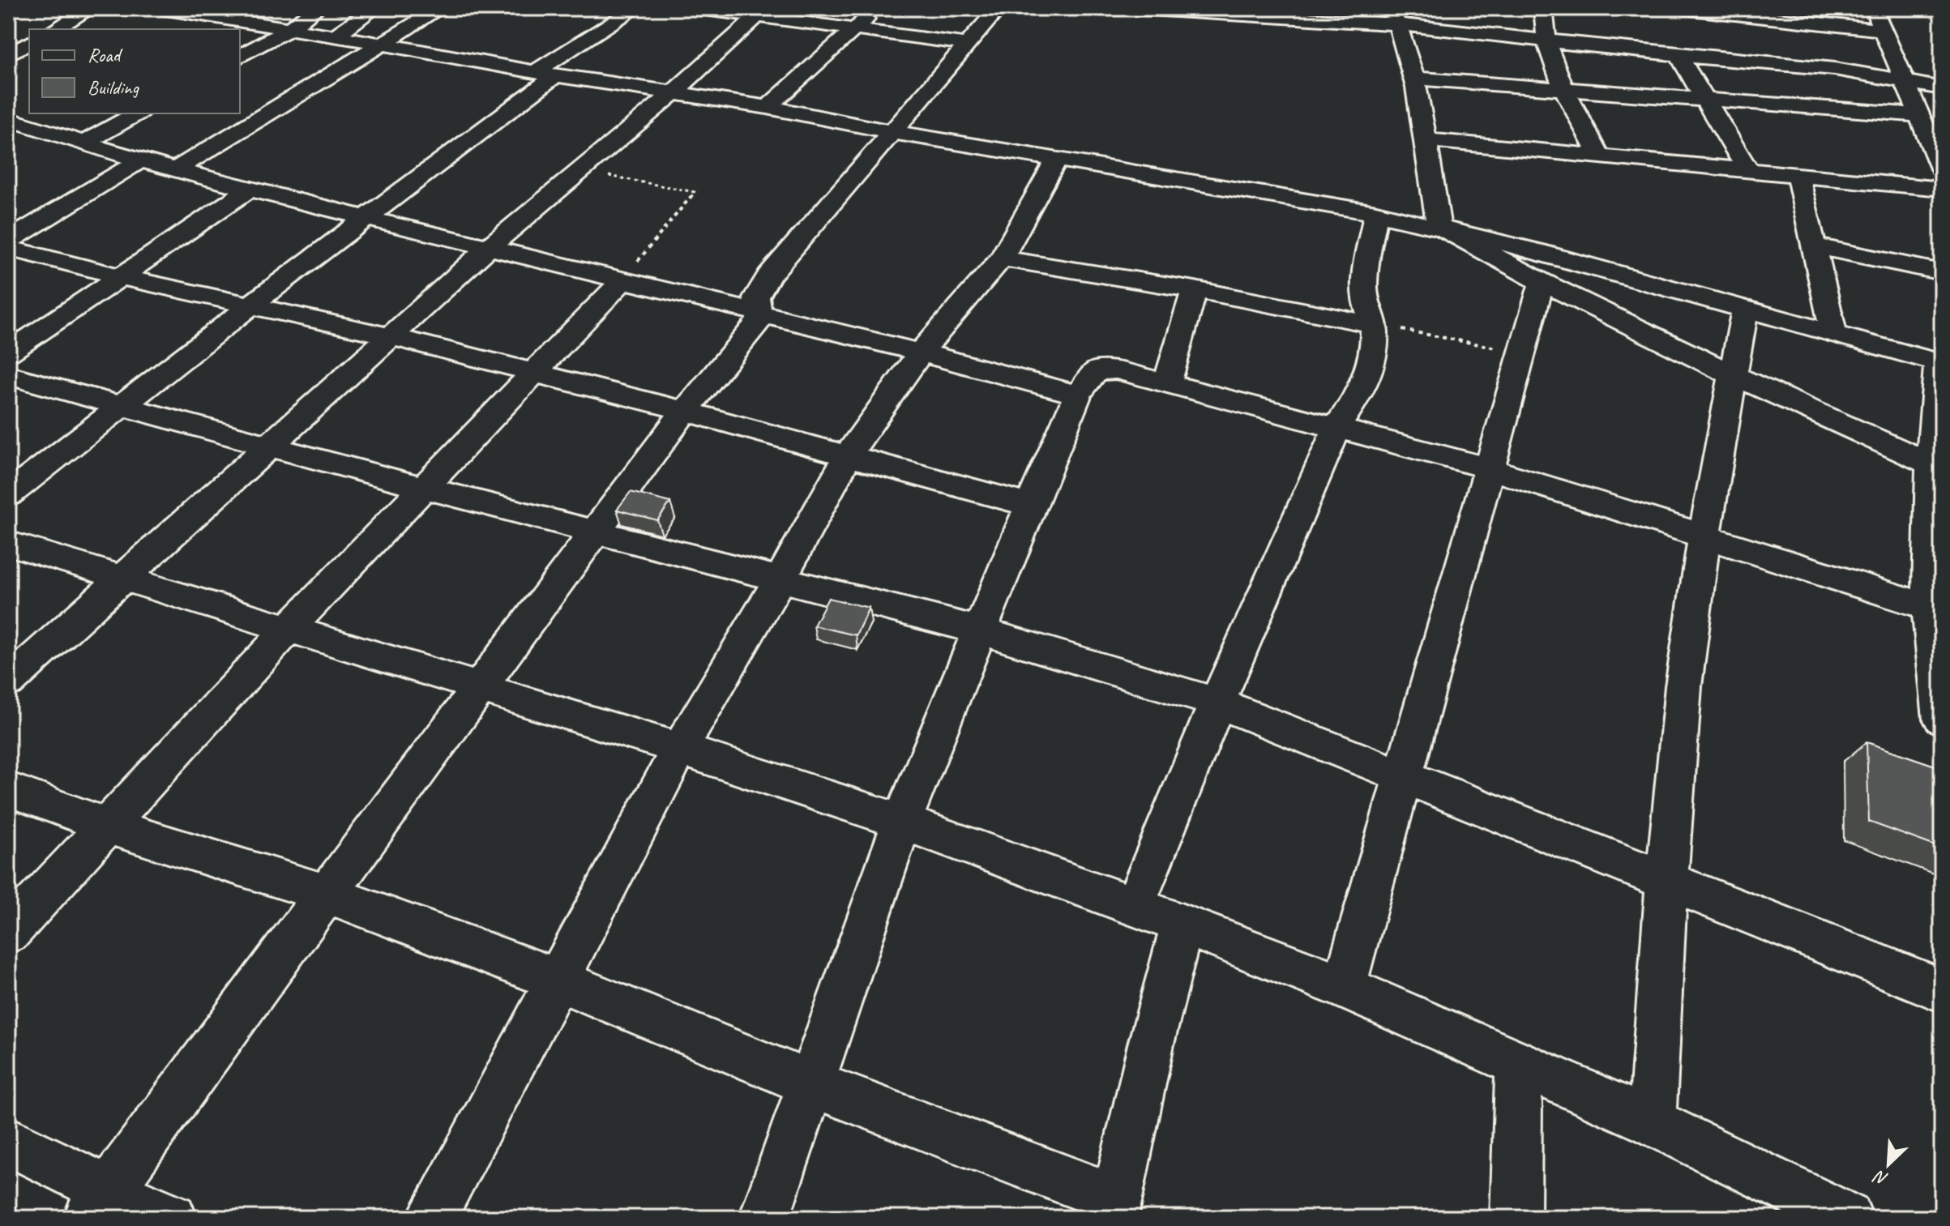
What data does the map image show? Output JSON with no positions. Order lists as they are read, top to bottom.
{
  "legend": ["Road", "Building"],
  "north": "bottom left"
}
